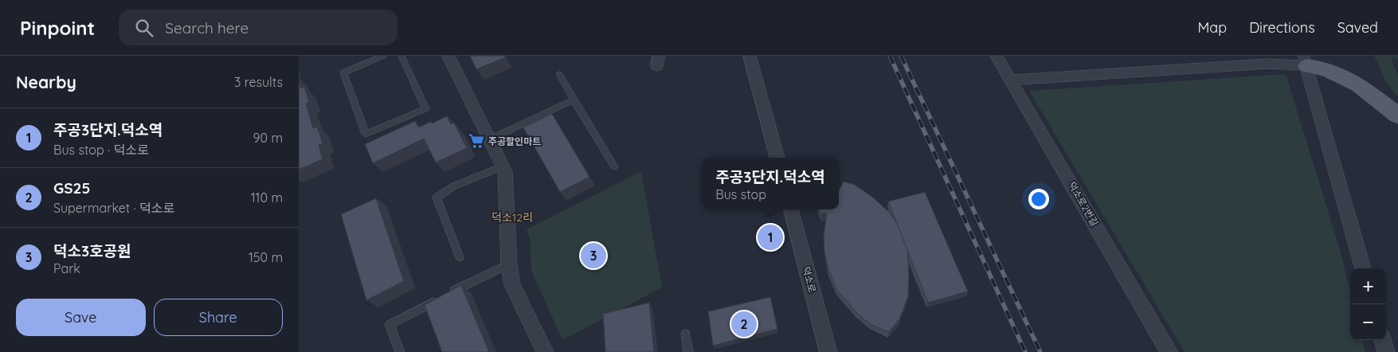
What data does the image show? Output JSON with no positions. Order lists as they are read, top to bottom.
{
  "streets": {
    "street": ["덕소로2번길", "덕소로"]
  },
  "districts": ["덕소12리"],
  "places": {
    "supermarket": ["주공할인마트"]
  },
  "page": {
    "header": "Pinpoint",
    "search": "Search here",
    "nav": ["Map", "Directions", "Saved"],
    "heading": ["Nearby", "3 results"],
    "list": [
      {
        "mark": "1",
        "name": "주공3단지.덕소역",
        "note": "Bus stop · 덕소로",
        "value": "90 m"
      },
      {
        "mark": "2",
        "name": "GS25",
        "note": "Supermarket · 덕소로",
        "value": "110 m"
      },
      {
        "mark": "3",
        "name": "덕소3호공원",
        "note": "Park",
        "value": "150 m"
      }
    ],
    "popup": ["주공3단지.덕소역", "Bus stop"],
    "pins": ["1", "3", "2"],
    "map_buttons": ["+", "−"],
    "buttons": ["Save", "Share"]
  }
}
